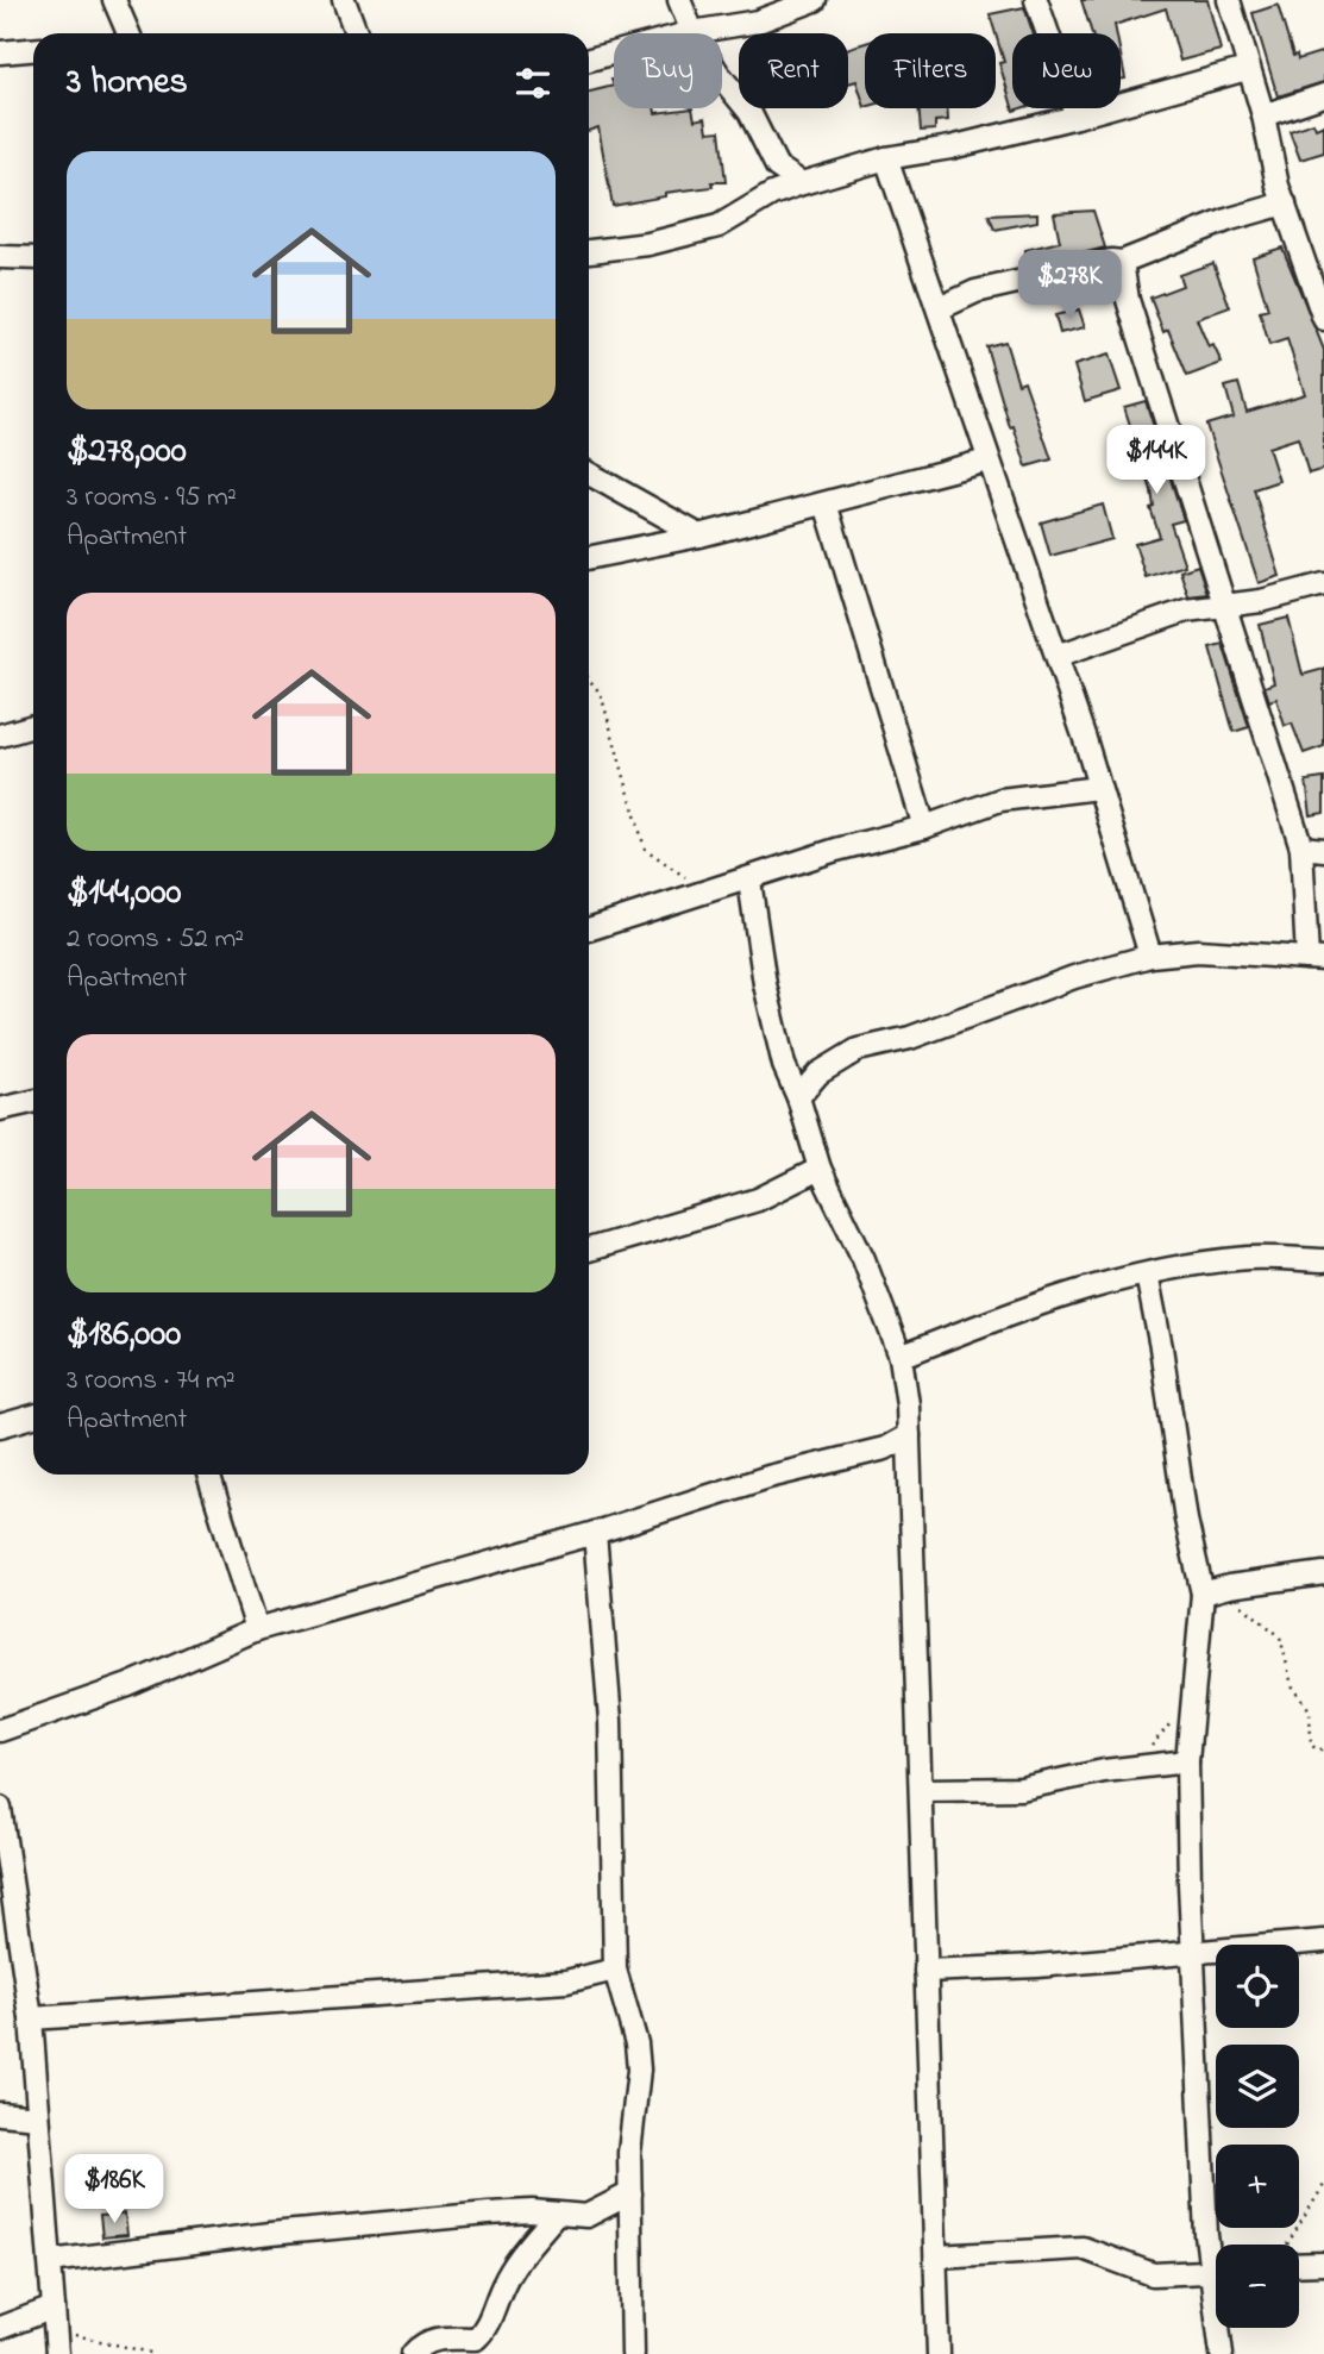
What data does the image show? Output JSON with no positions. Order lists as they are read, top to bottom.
{
  "page": {
    "chip": [
      "Buy",
      "Rent",
      "Filters",
      "New"
    ],
    "heading": "3 homes",
    "list": [
      {
        "name": "$278,000",
        "note": "3 rooms · 95 m² · Apartment"
      },
      {
        "name": "$144,000",
        "note": "2 rooms · 52 m² · Apartment"
      },
      {
        "name": "$186,000",
        "note": "3 rooms · 74 m² · Apartment"
      }
    ],
    "price": ["$278K", "$144K", "$186K"],
    "map_buttons": ["+", "−"]
  }
}
